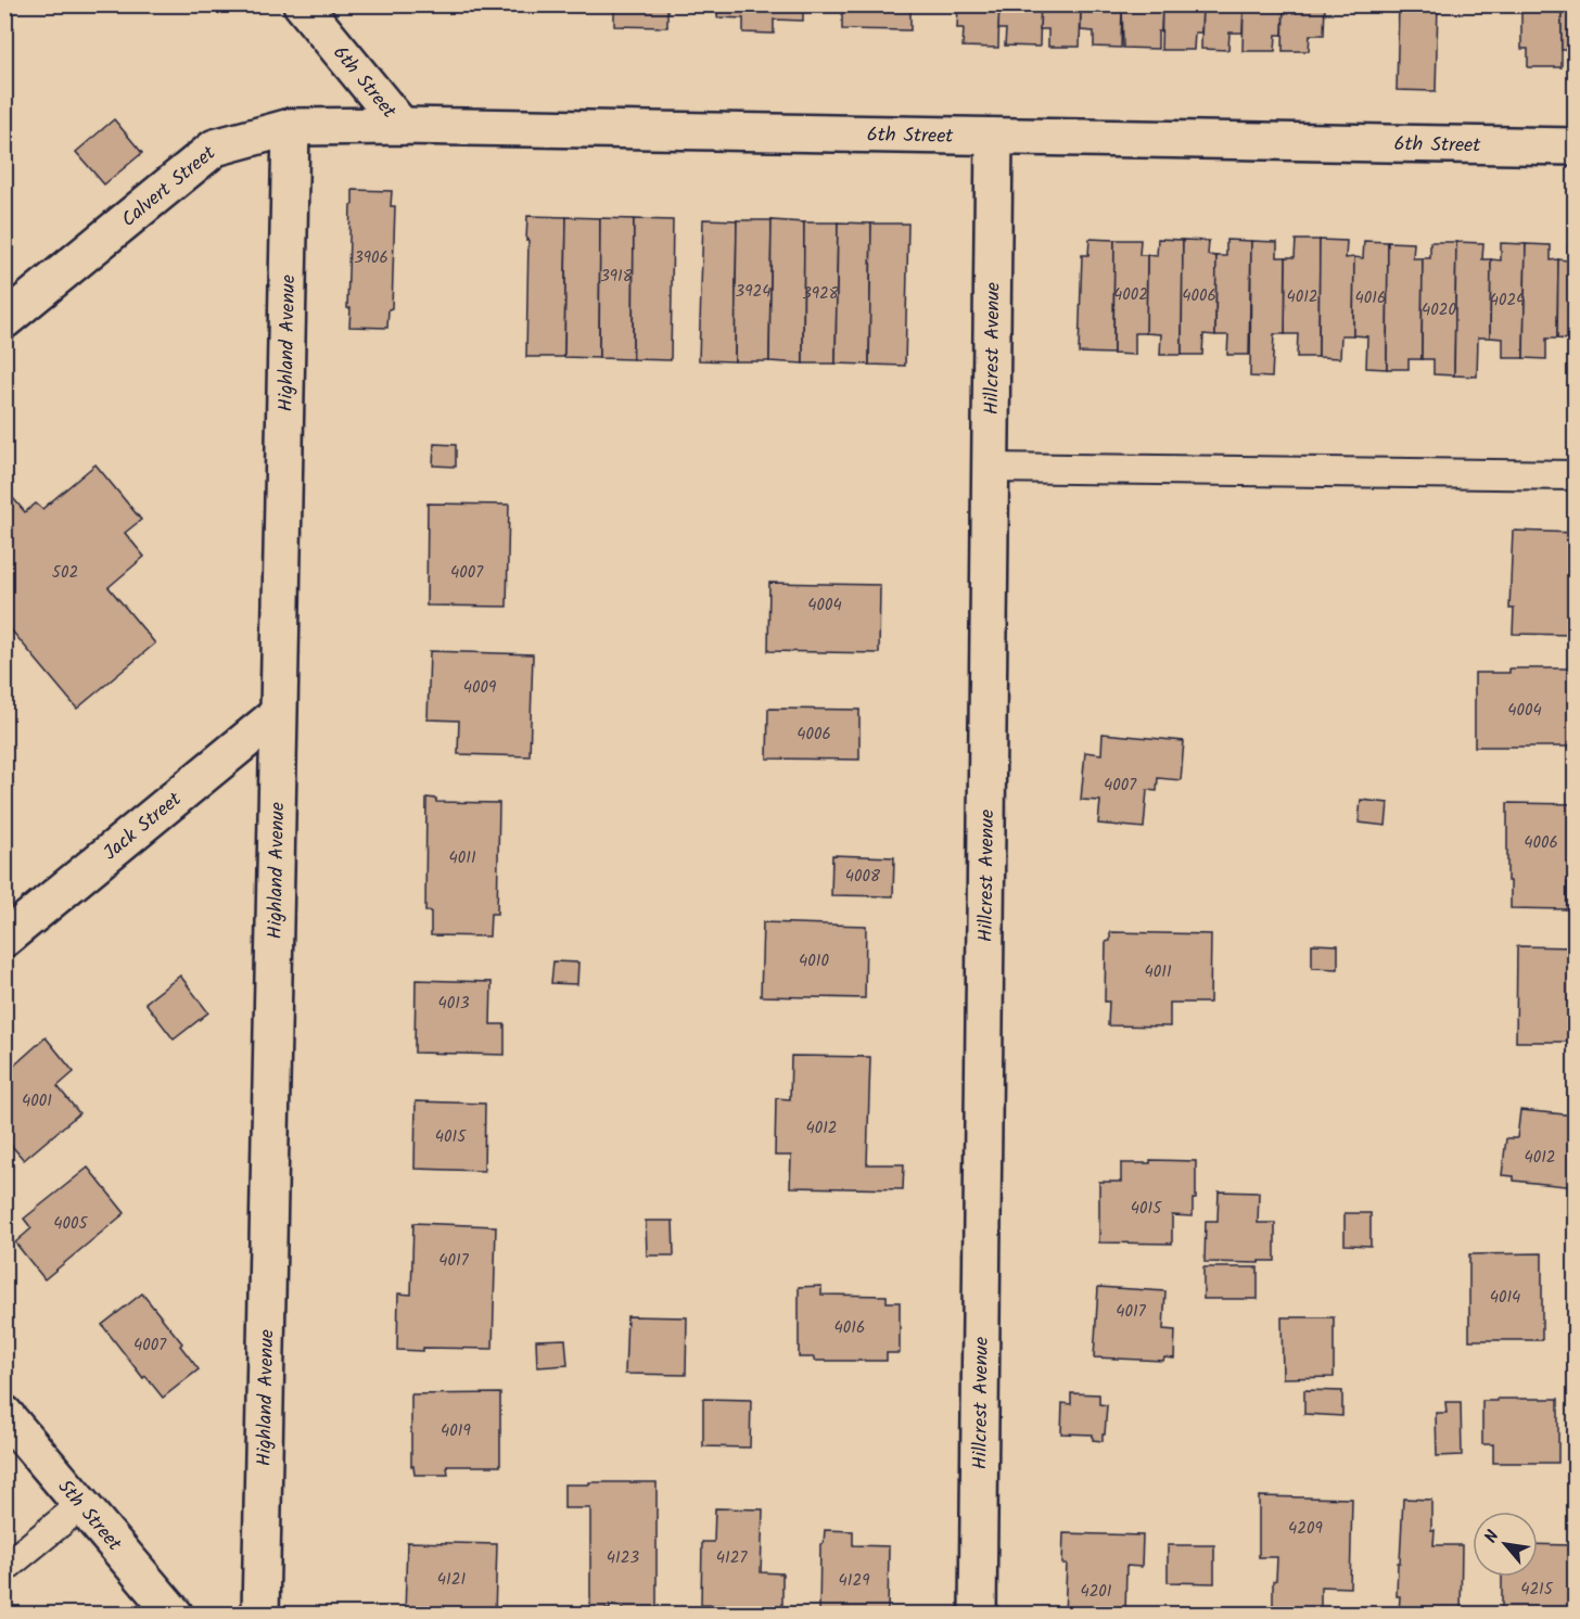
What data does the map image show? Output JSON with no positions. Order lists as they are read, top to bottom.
{
  "streets": {
    "street": [
      "6th Street",
      "Calvert Street",
      "Highland Avenue",
      "Hillcrest Avenue",
      "Jack Street",
      "5th Street"
    ]
  },
  "crossings": [
    ["6th Street", "Calvert Street"],
    ["6th Street", "Hillcrest Avenue"],
    ["Calvert Street", "Highland Avenue"],
    ["Highland Avenue", "Jack Street"]
  ],
  "house_numbers": [
    "3906",
    "3918",
    "3924",
    "3928",
    "4002",
    "4006",
    "4012",
    "4016",
    "4024",
    "4020",
    "502",
    "4007",
    "4004",
    "4009",
    "4004",
    "4006",
    "4007",
    "4006",
    "4011",
    "4008",
    "4010",
    "4011",
    "4013",
    "4001",
    "4012",
    "4015",
    "4012",
    "4015",
    "4005",
    "4017",
    "4014",
    "4017",
    "4016",
    "4007",
    "4019",
    "4209",
    "4123",
    "4127",
    "4121",
    "4129",
    "4215",
    "4201"
  ],
  "north": "top left"
}
